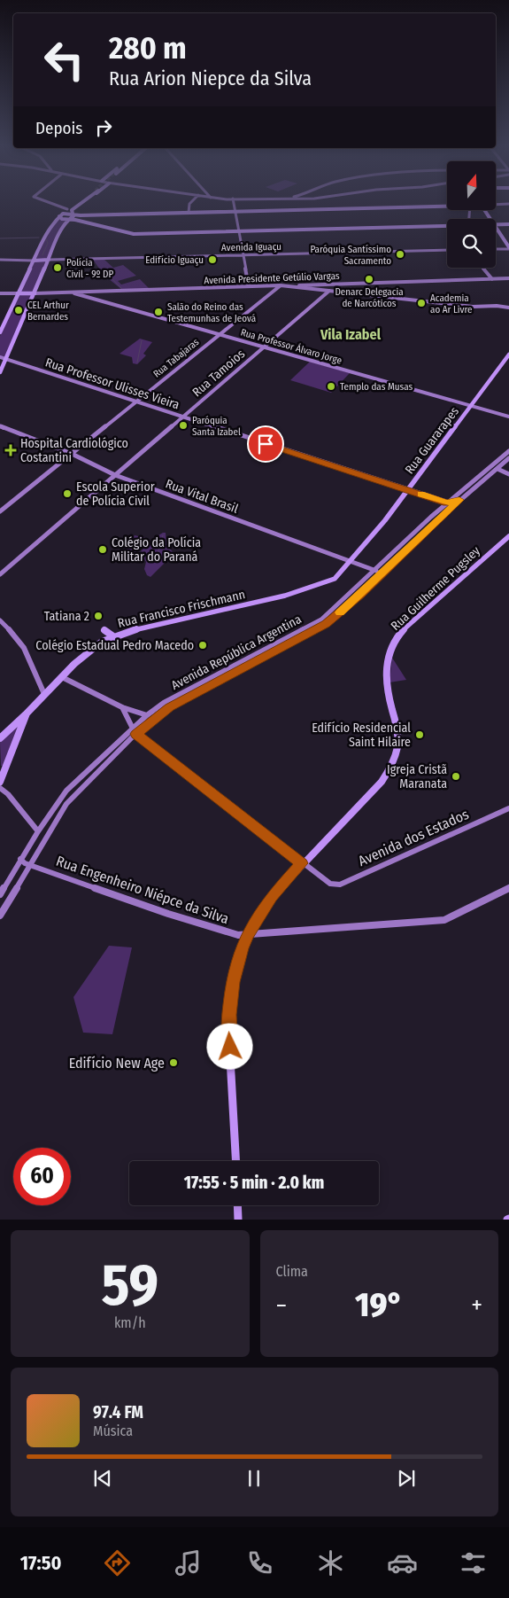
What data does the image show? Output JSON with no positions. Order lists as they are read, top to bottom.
{
  "streets": {
    "main road": ["Rua Guararapes", "Rua Guilherme Pugsley", "Rua Francisco Frischmann"],
    "street": [
      "Avenida Iguaçu",
      "Avenida Presidente Getúlio Vargas",
      "Rua Professor Álvaro Jorge",
      "Rua Tabajaras",
      "Rua Tamoios",
      "Rua Professor Ulisses Vieira",
      "Rua Vital Brasil",
      "Avenida República Argentina",
      "Avenida dos Estados",
      "Rua Engenheiro Niépce da Silva"
    ]
  },
  "crossings": [
    ["Avenida Presidente Getúlio Vargas", "Rua Professor Álvaro Jorge"],
    ["Avenida Presidente Getúlio Vargas", "Rua Tabajaras"],
    ["Rua Professor Álvaro Jorge", "Rua Tabajaras"],
    ["Rua Professor Álvaro Jorge", "Rua Tamoios"],
    ["Rua Professor Álvaro Jorge", "Rua Guararapes"],
    ["Rua Tabajaras", "Rua Professor Ulisses Vieira"],
    ["Rua Tabajaras", "Rua Vital Brasil"],
    ["Rua Tamoios", "Rua Professor Ulisses Vieira"],
    ["Rua Tamoios", "Rua Vital Brasil"],
    ["Rua Professor Ulisses Vieira", "Rua Guararapes"],
    ["Rua Professor Ulisses Vieira", "Avenida República Argentina"],
    ["Rua Guararapes", "Rua Vital Brasil"],
    ["Rua Guararapes", "Rua Francisco Frischmann"],
    ["Rua Vital Brasil", "Avenida República Argentina"],
    ["Rua Guilherme Pugsley", "Avenida dos Estados"],
    ["Rua Guilherme Pugsley", "Rua Engenheiro Niépce da Silva"],
    ["Avenida República Argentina", "Rua Engenheiro Niépce da Silva"]
  ],
  "districts": ["Vila Izabel"],
  "places": {
    "other": [
      "Paróquia Santíssimo Sacramento",
      "Edifício Iguaçu",
      "Polícia Civil - 9º DP",
      "Denarc Delegacia de Narcóticos",
      "Academia ao Ar Livre",
      "CEL Arthur Bernardes",
      "Salão do Reino das Testemunhas de Jeová",
      "Templo das Musas",
      "Paróquia Santa Izabel",
      "Escola Superior de Polícia Civil",
      "Colégio da Polícia Militar do Paraná",
      "Tatiana 2",
      "Colégio Estadual Pedro Macedo",
      "Edifício Residencial Saint Hilaire",
      "Igreja Cristã Maranata",
      "Edifício New Age"
    ],
    "health": ["Hospital Cardiológico Costantini"]
  },
  "north": "top",
  "page": {
    "turn": ["280 m", "Rua Arion Niepce da Silva"],
    "then": "Depois",
    "limit": "60",
    "trip": "17:55 · 5 min · 2.0 km",
    "tile": [
      ["59", "km/h"],
      "Clima"
    ],
    "heat": ["−", "19°", "+"],
    "song": ["97.4 FM", "Música"],
    "tabs": "17:50"
  }
}
